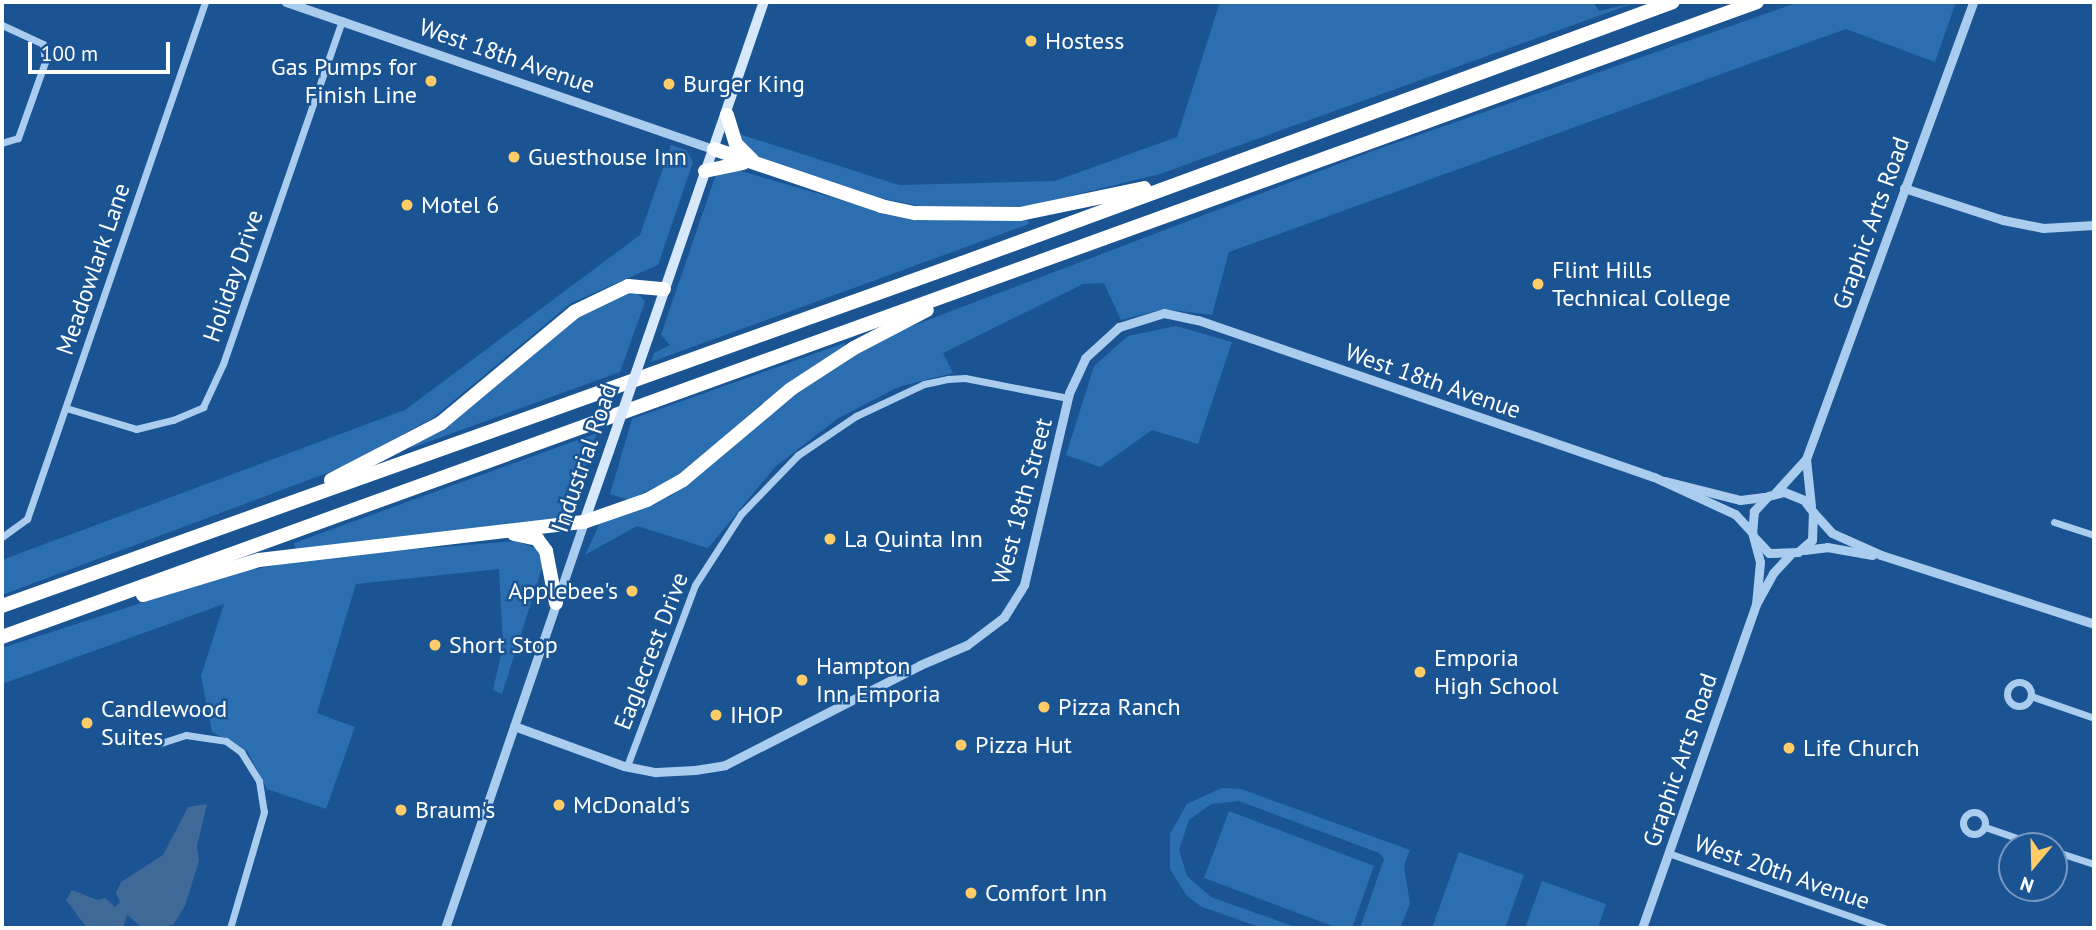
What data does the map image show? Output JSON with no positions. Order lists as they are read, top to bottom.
{
  "streets": {
    "main road": ["Industrial Road"],
    "street": [
      "West 18th Avenue",
      "Graphic Arts Road",
      "Meadowlark Lane",
      "Holiday Drive",
      "West 18th Street",
      "Eaglecrest Drive",
      "West 20th Avenue"
    ]
  },
  "crossings": [
    ["West 18th Avenue", "Graphic Arts Road"],
    ["West 18th Avenue", "Holiday Drive"],
    ["West 18th Avenue", "Industrial Road"],
    ["West 18th Avenue", "West 18th Street"],
    ["Graphic Arts Road", "West 20th Avenue"],
    ["Meadowlark Lane", "Holiday Drive"],
    ["Industrial Road", "West 18th Street"],
    ["West 18th Street", "Eaglecrest Drive"]
  ],
  "places": [
    "Hostess",
    "Gas Pumps for Finish Line",
    "Burger King",
    "Guesthouse Inn",
    "Motel 6",
    "Flint Hills Technical College",
    "La Quinta Inn",
    "Applebee's",
    "Short Stop",
    "Emporia High School",
    "Hampton Inn Emporia",
    "Pizza Ranch",
    "IHOP",
    "Candlewood Suites",
    "Pizza Hut",
    "Life Church",
    "McDonald's",
    "Braum's",
    "Comfort Inn"
  ],
  "scale_bar": "100 m",
  "north": "bottom"
}
